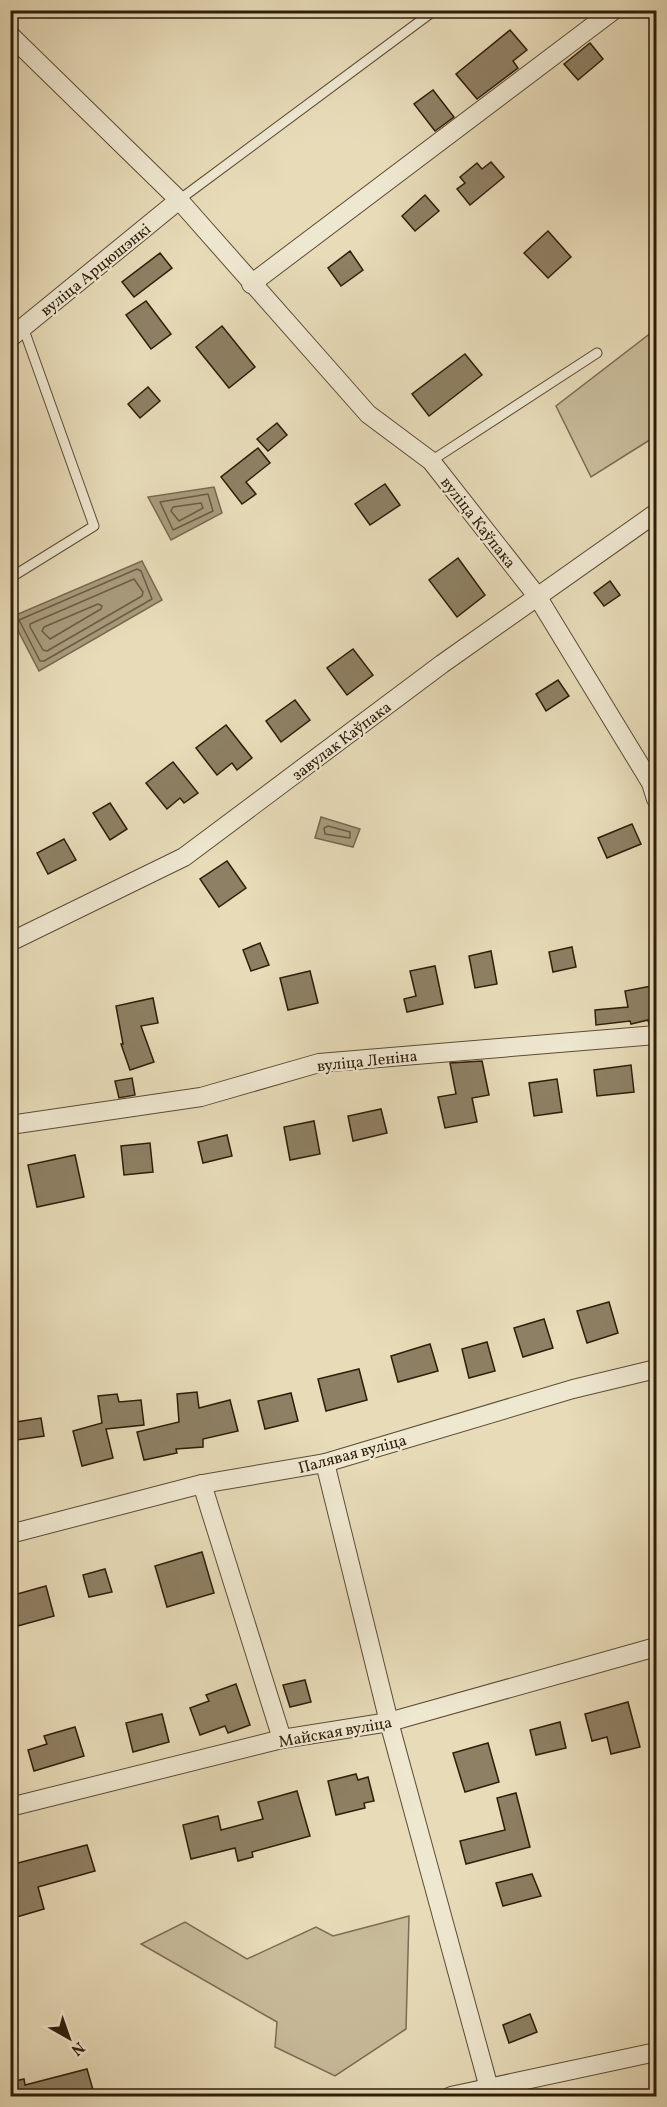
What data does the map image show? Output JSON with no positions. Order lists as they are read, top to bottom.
{
  "streets": {
    "street": [
      "вуліца Арцюшэнкі",
      "вуліца Каўпака",
      "завулак Каўпака",
      "вуліца Леніна",
      "Палявая вуліца",
      "Майская вуліца"
    ]
  },
  "crossings": [
    ["вуліца Арцюшэнкі", "вуліца Каўпака"],
    ["вуліца Каўпака", "завулак Каўпака"]
  ],
  "north": "bottom right"
}
